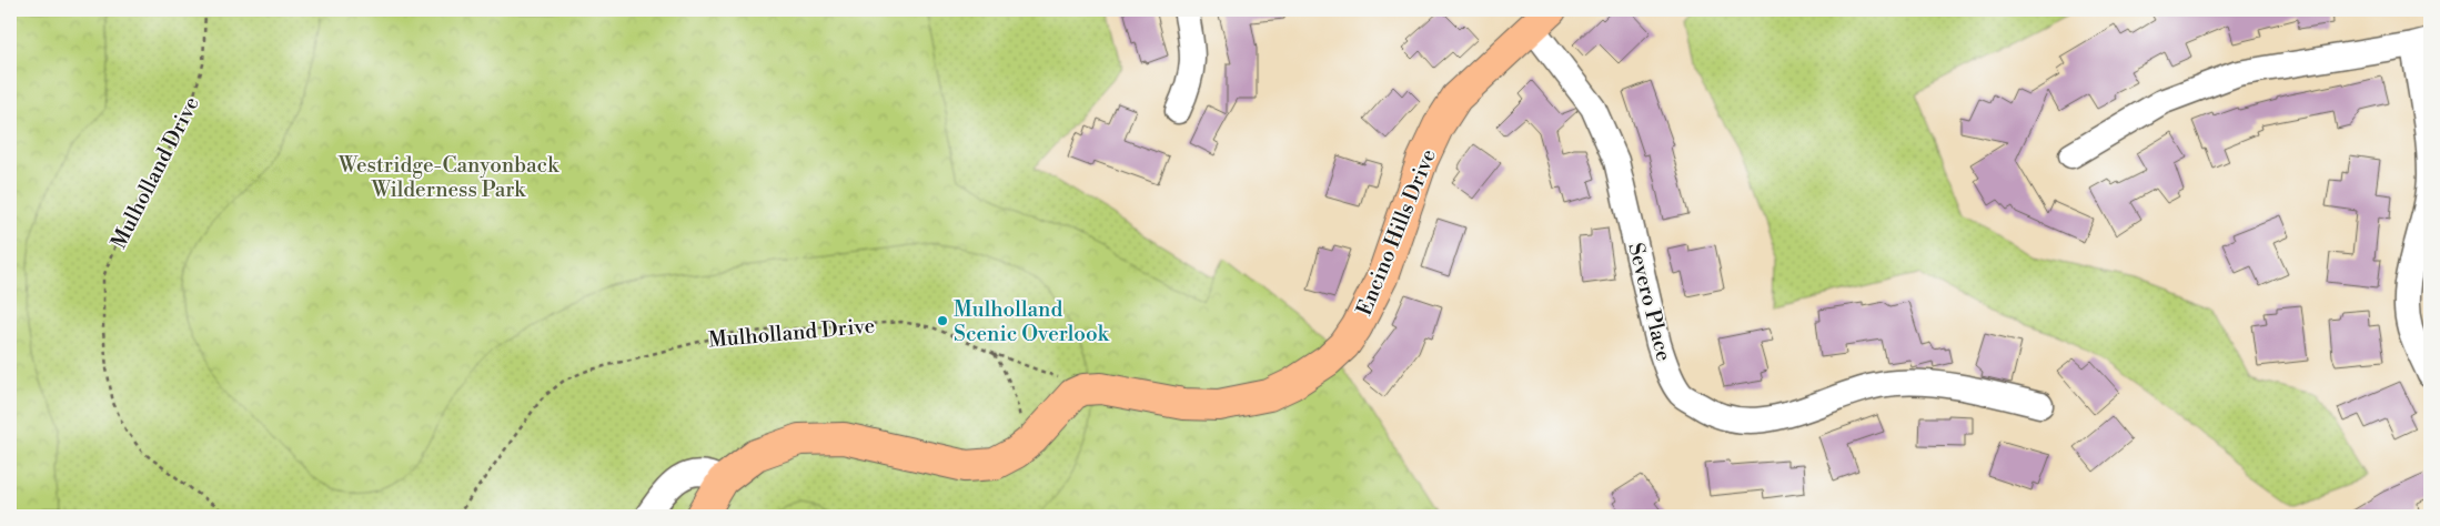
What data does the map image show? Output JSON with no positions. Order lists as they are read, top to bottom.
{
  "streets": {
    "main road": ["Encino Hills Drive"],
    "street": ["Severo Place"],
    "path": ["Mulholland Drive"]
  },
  "crossings": [
    ["Mulholland Drive", "Encino Hills Drive"],
    ["Encino Hills Drive", "Severo Place"]
  ],
  "parks": ["Westridge-Canyonback Wilderness Park"],
  "places": ["Mulholland Scenic Overlook"]
}
